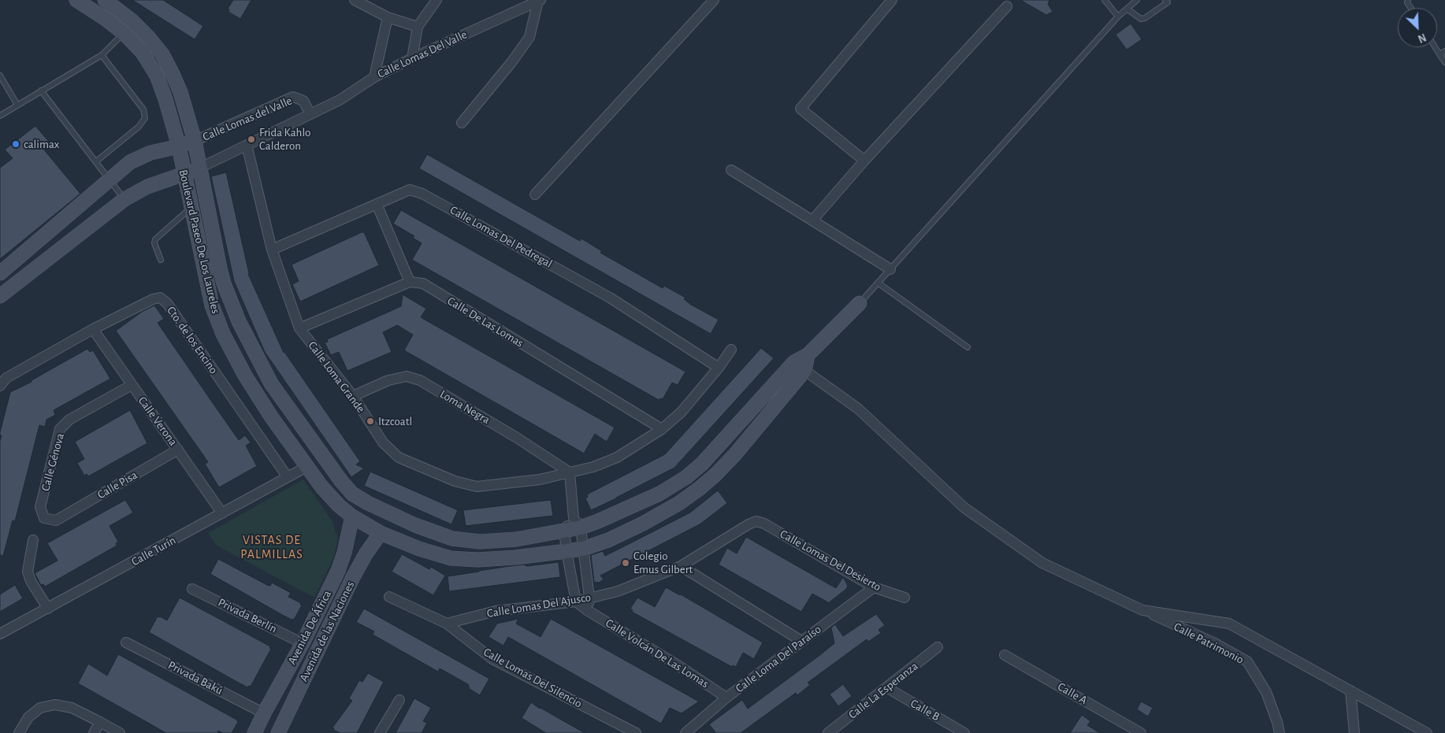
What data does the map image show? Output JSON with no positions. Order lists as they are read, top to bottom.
{
  "streets": {
    "street": [
      "Calle Lomas Del Valle",
      "Calle Lomas del Valle",
      "Calle Lomas Del Pedregal",
      "Boulevard Paseo De Los Laureles",
      "Calle De Las Lomas",
      "Cto. de los Encino",
      "Calle Loma Grande",
      "Loma Negra",
      "Calle Verona",
      "Calle Génova",
      "Calle Pisa",
      "Calle Turín",
      "Calle Lomas Del Desierto",
      "Calle Lomas Del Ajusco",
      "Privada Berlín",
      "Avenida De África",
      "Avenida de las Naciones",
      "Calle Patrimonio",
      "Calle Volcán De Las Lomas",
      "Calle Loma Del Paraíso",
      "Privada Bakú",
      "Calle Lomas Del Silencio",
      "Calle La Esperanza",
      "Calle A",
      "Calle B"
    ]
  },
  "crossings": [
    ["Calle Lomas Del Valle", "Calle Lomas del Valle"],
    ["Calle Lomas del Valle", "Boulevard Paseo De Los Laureles"],
    ["Calle Lomas del Valle", "Calle Loma Grande"],
    ["Calle Lomas Del Pedregal", "Calle Loma Grande"],
    ["Boulevard Paseo De Los Laureles", "Calle Turín"],
    ["Boulevard Paseo De Los Laureles", "Avenida De África"],
    ["Boulevard Paseo De Los Laureles", "Avenida de las Naciones"],
    ["Boulevard Paseo De Los Laureles", "Calle Patrimonio"],
    ["Calle De Las Lomas", "Calle Loma Grande"],
    ["Cto. de los Encino", "Calle Verona"],
    ["Cto. de los Encino", "Calle Turín"],
    ["Calle Loma Grande", "Loma Negra"],
    ["Calle Verona", "Calle Génova"],
    ["Calle Verona", "Calle Pisa"],
    ["Calle Verona", "Calle Turín"],
    ["Calle Génova", "Calle Pisa"],
    ["Calle Lomas Del Desierto", "Calle Lomas Del Ajusco"],
    ["Calle Lomas Del Desierto", "Calle Loma Del Paraíso"],
    ["Calle Lomas Del Ajusco", "Calle Volcán De Las Lomas"],
    ["Calle Lomas Del Ajusco", "Calle Lomas Del Silencio"],
    ["Privada Berlín", "Avenida De África"],
    ["Avenida De África", "Privada Bakú"],
    ["Calle Volcán De Las Lomas", "Calle Loma Del Paraíso"],
    ["Calle La Esperanza", "Calle B"]
  ],
  "districts": ["VISTAS DE PALMILLAS"],
  "places": [
    "Frida Kahlo Calderon",
    "calimax",
    "Itzcoatl",
    "Colegio Emus Gilbert"
  ],
  "north": "bottom right"
}
